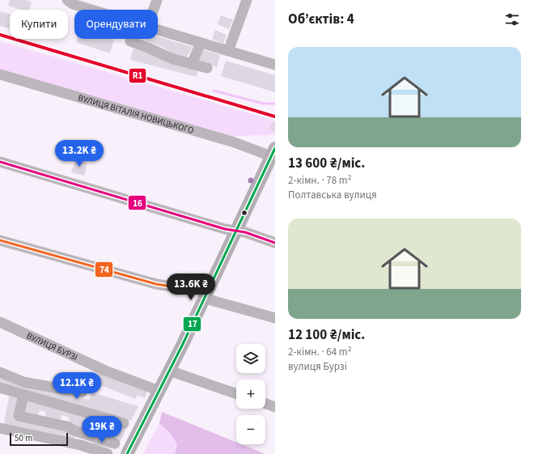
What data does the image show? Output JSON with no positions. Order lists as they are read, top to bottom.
{
  "streets": {
    "street": ["ВУЛИЦЯ ВІТАЛІЯ НОВИЦЬКОГО", "ВУЛИЦЯ БУРЗІ"]
  },
  "lines": [
    "transit line R1",
    "transit line 17",
    "transit line 16",
    "transit line 74"
  ],
  "scale_bar": "50 m",
  "page": {
    "heading": "Об’єктів: 4",
    "chip": ["Купити", "Орендувати"],
    "list": [
      {
        "name": "13 600 ₴/міс.",
        "note": "2-кімн. · 78 m² · Полтавська вулиця"
      },
      {
        "name": "12 100 ₴/міс.",
        "note": "2-кімн. · 64 m² · вулиця Бурзі"
      }
    ],
    "price": [
      "13.2K ₴",
      "13.6K ₴",
      "12.1K ₴",
      "19K ₴"
    ],
    "map_buttons": ["+", "−"],
    "scale": "50 m"
  }
}
